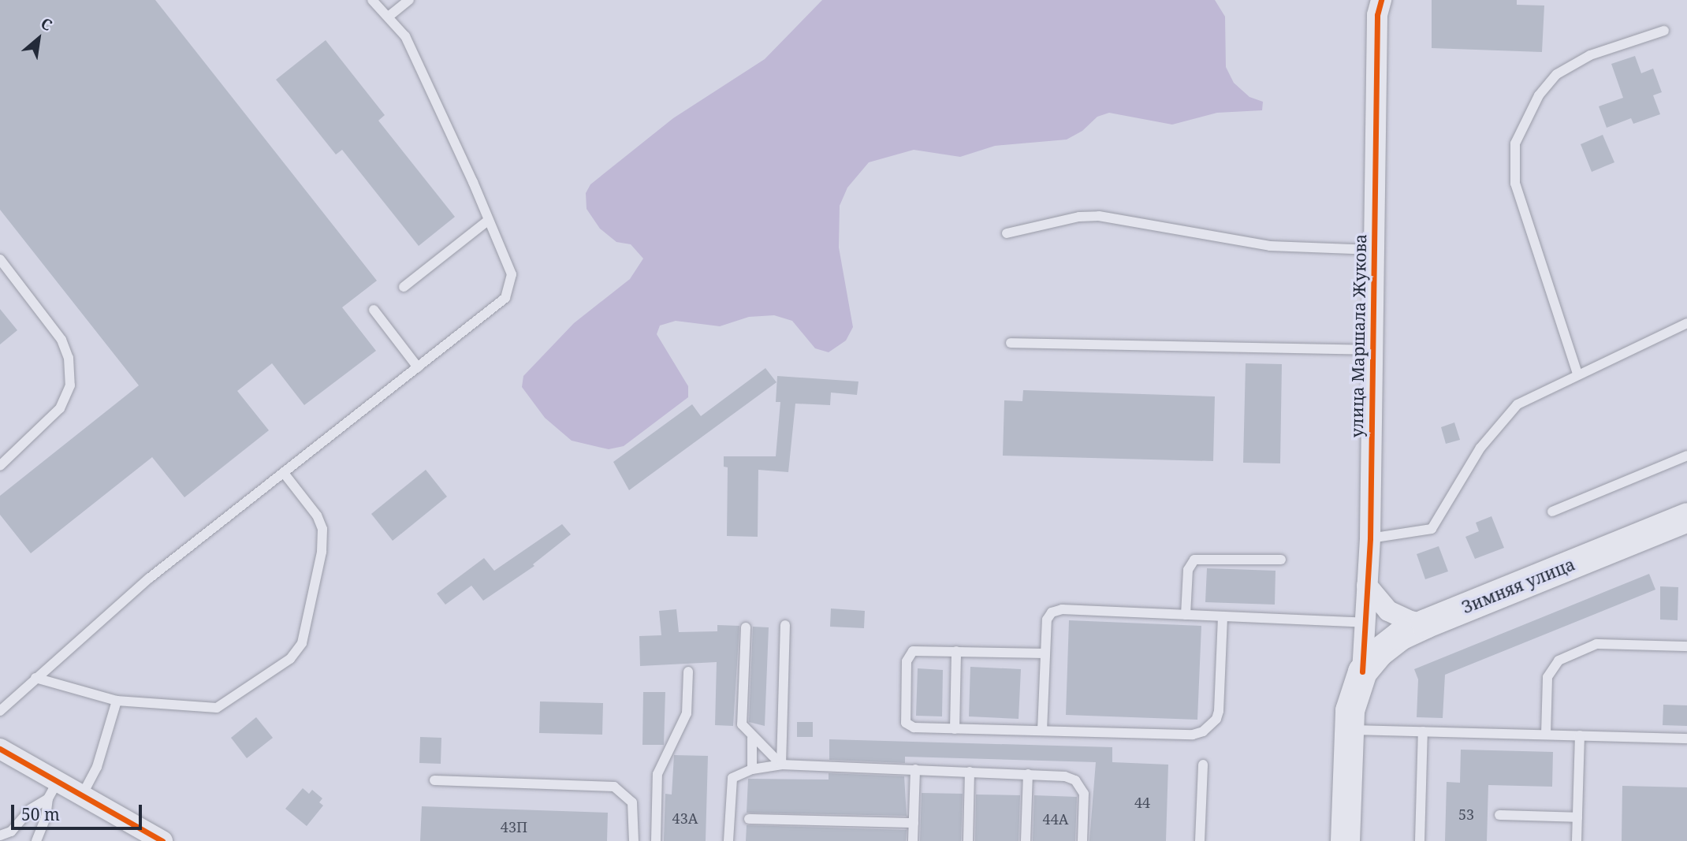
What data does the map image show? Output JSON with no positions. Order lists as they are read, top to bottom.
{
  "streets": {
    "main road": ["улица Маршала Жукова", "Зимняя улица"]
  },
  "crossings": [
    ["улица Маршала Жукова", "Зимняя улица"]
  ],
  "house_numbers": [
    "44",
    "53",
    "43А",
    "44А",
    "43П"
  ],
  "scale_bar": "50 m",
  "north": "top right"
}
